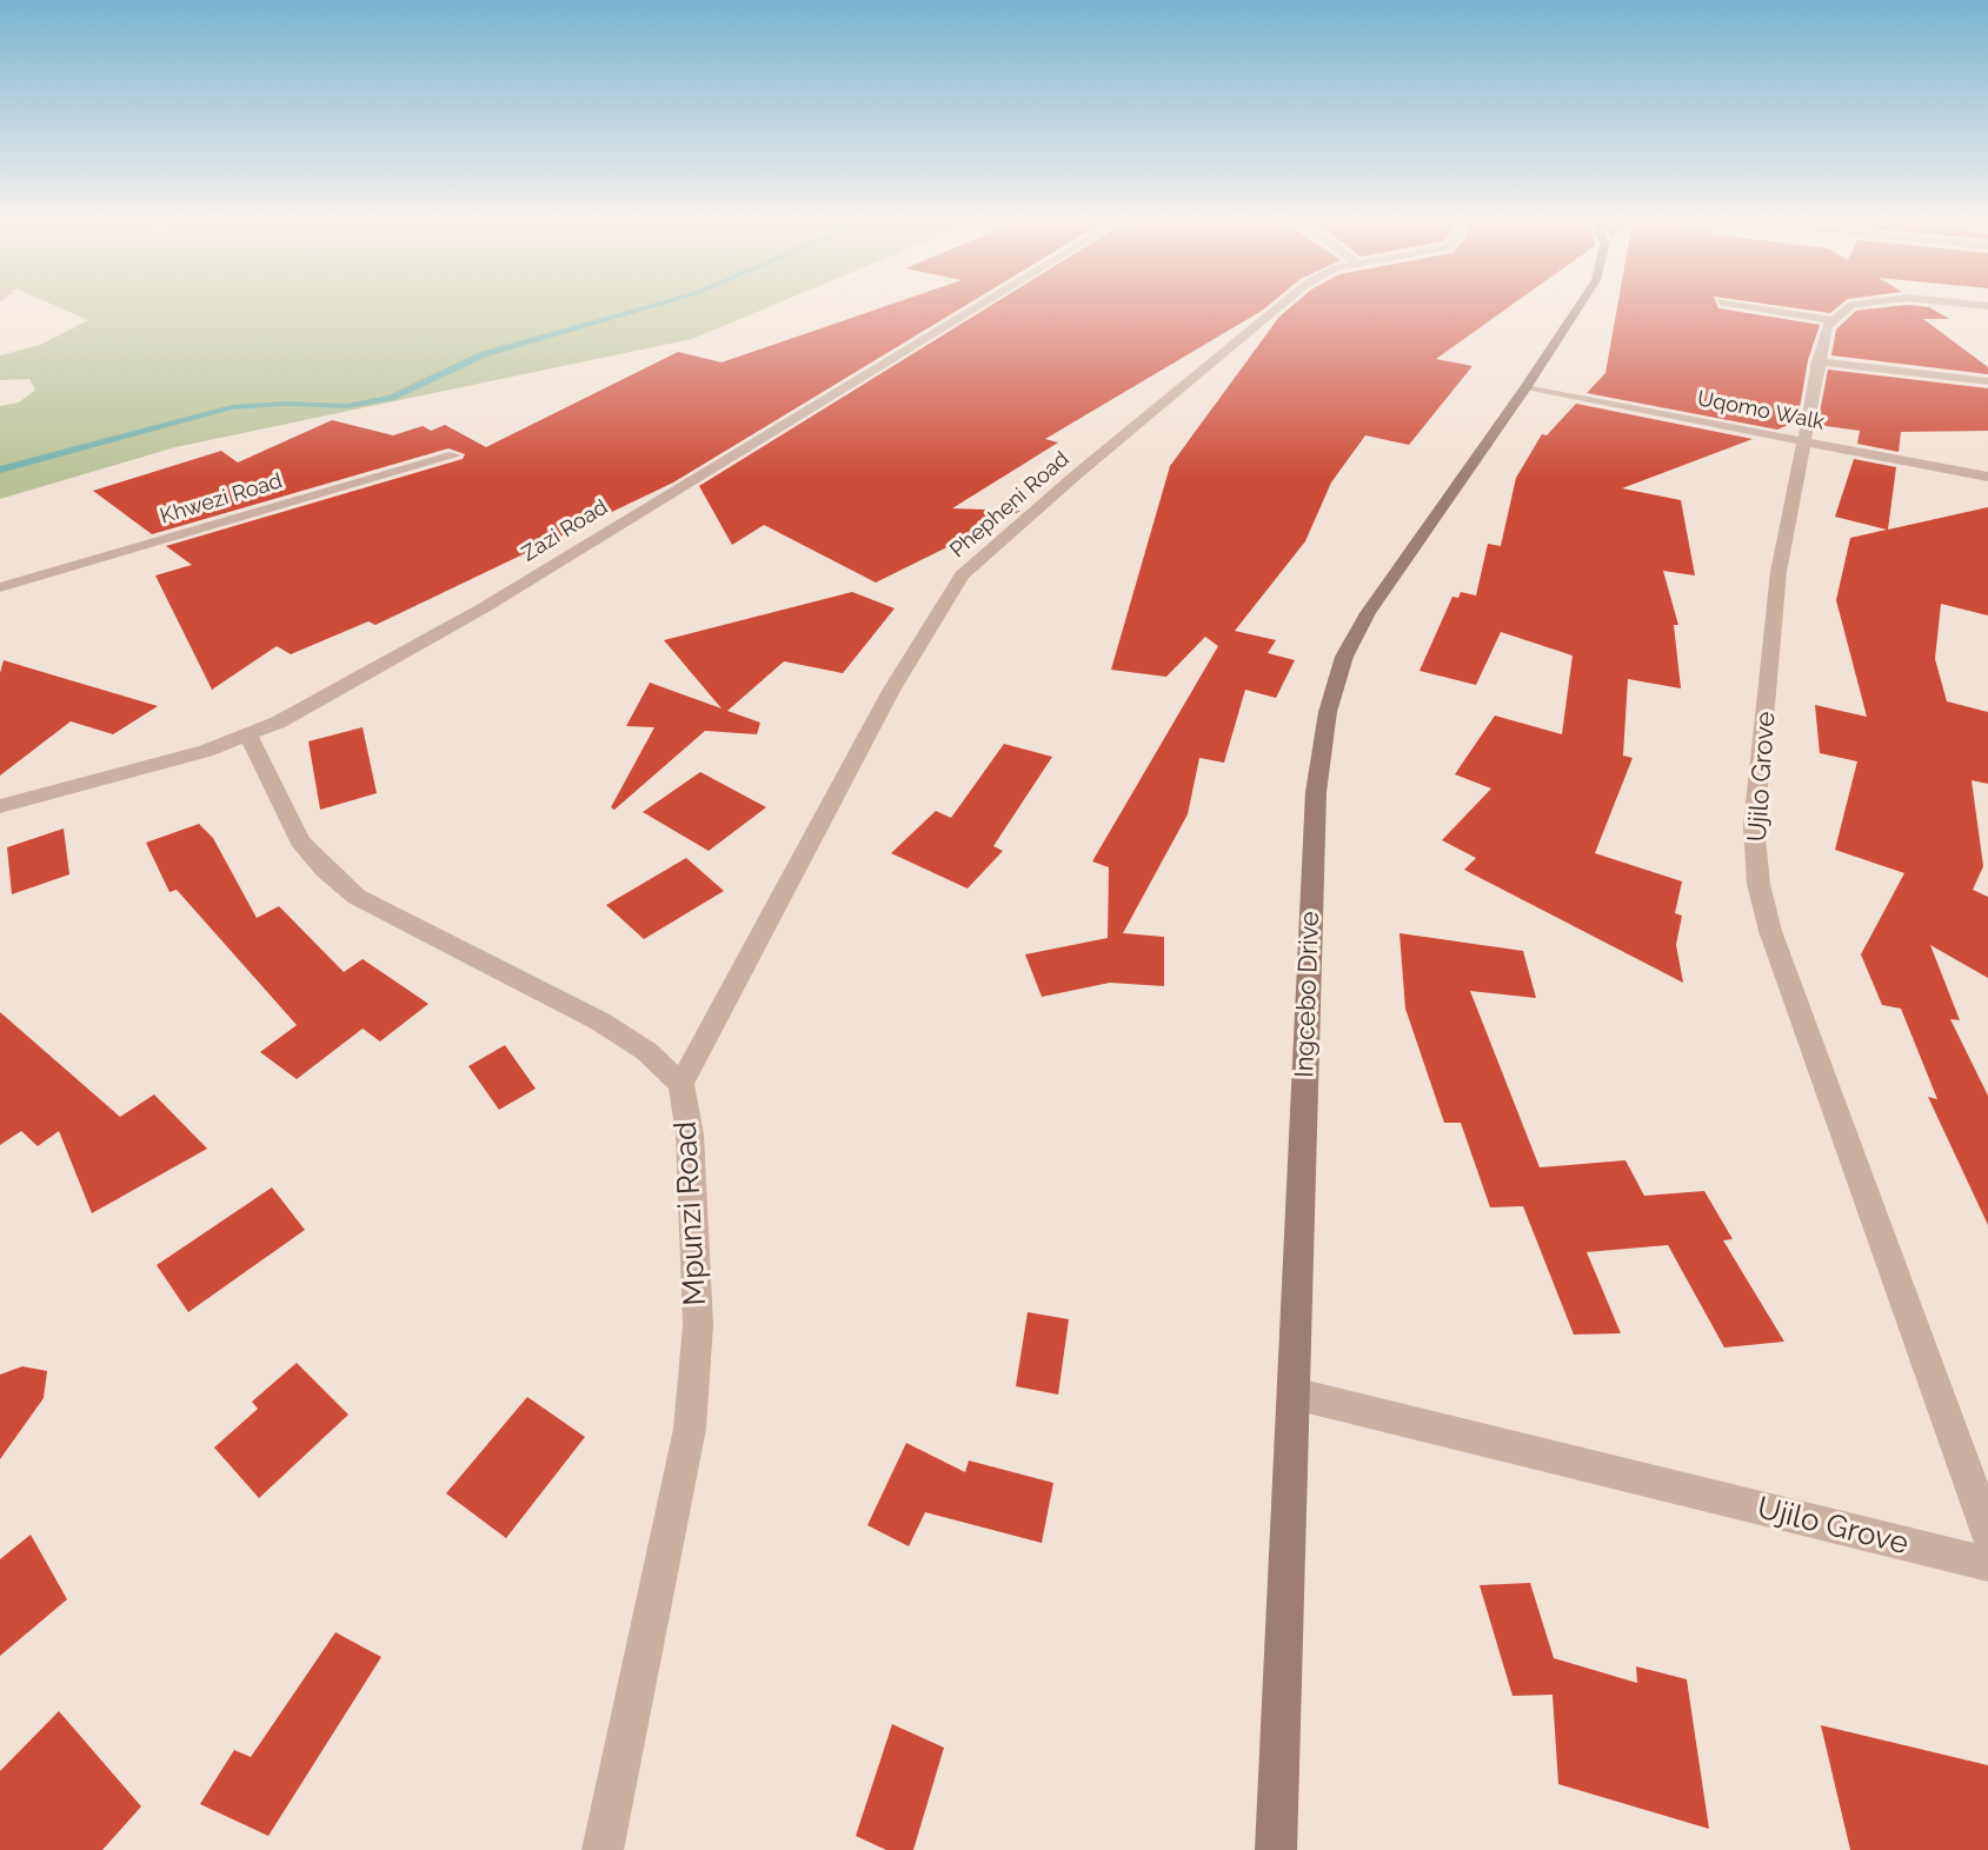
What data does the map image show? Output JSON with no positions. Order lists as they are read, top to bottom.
{
  "streets": {
    "main road": ["Ingcebo Drive"],
    "street": [
      "Uqomo Walk",
      "Khwezi Road",
      "Phepheni Road",
      "Zazi Road",
      "Ujilo Grove",
      "Mpunzi Road"
    ]
  },
  "crossings": [
    ["Uqomo Walk", "Ujilo Grove"],
    ["Uqomo Walk", "Ingcebo Drive"],
    ["Phepheni Road", "Mpunzi Road"],
    ["Zazi Road", "Mpunzi Road"],
    ["Ujilo Grove", "Ingcebo Drive"]
  ]
}
